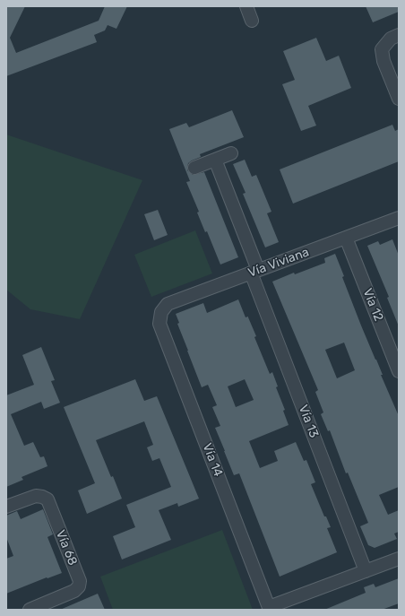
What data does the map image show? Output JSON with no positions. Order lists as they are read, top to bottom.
{
  "streets": {
    "street": [
      "Vía Viviana",
      "Vía 12",
      "Vía 13",
      "Vía 14",
      "Vía 68"
    ]
  },
  "crossings": [
    ["Vía Viviana", "Vía 12"],
    ["Vía Viviana", "Vía 13"],
    ["Vía Viviana", "Vía 14"]
  ]
}
